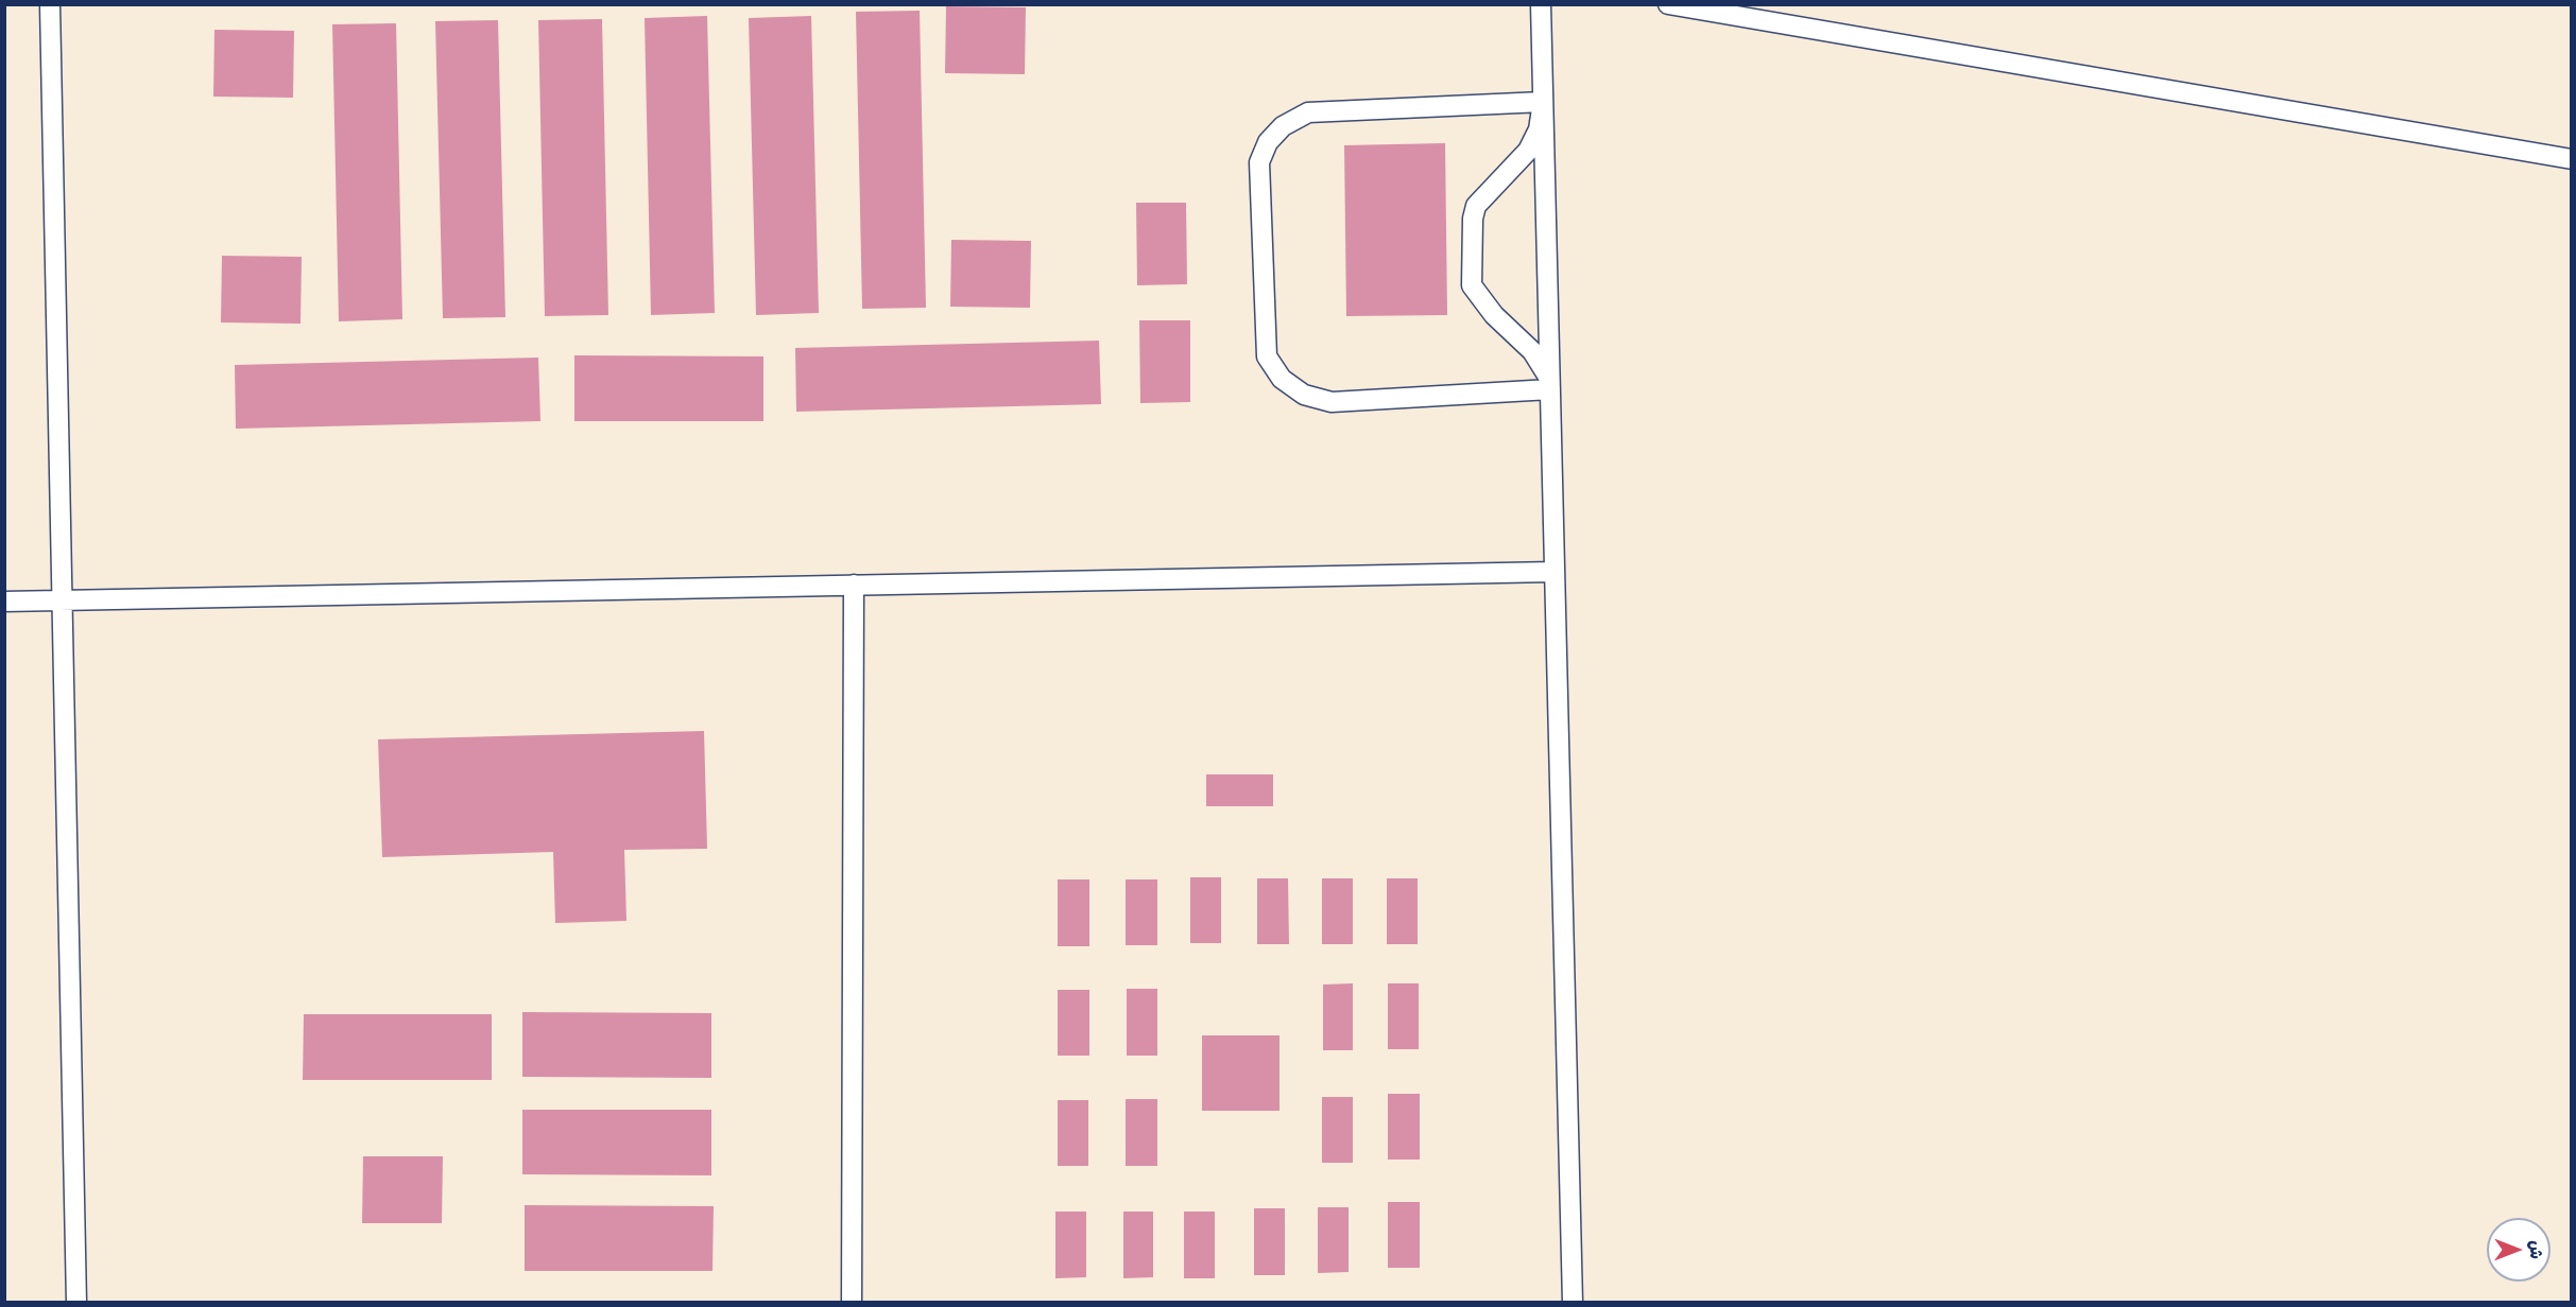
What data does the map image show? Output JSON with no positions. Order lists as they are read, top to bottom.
{
  "north": "right"
}
